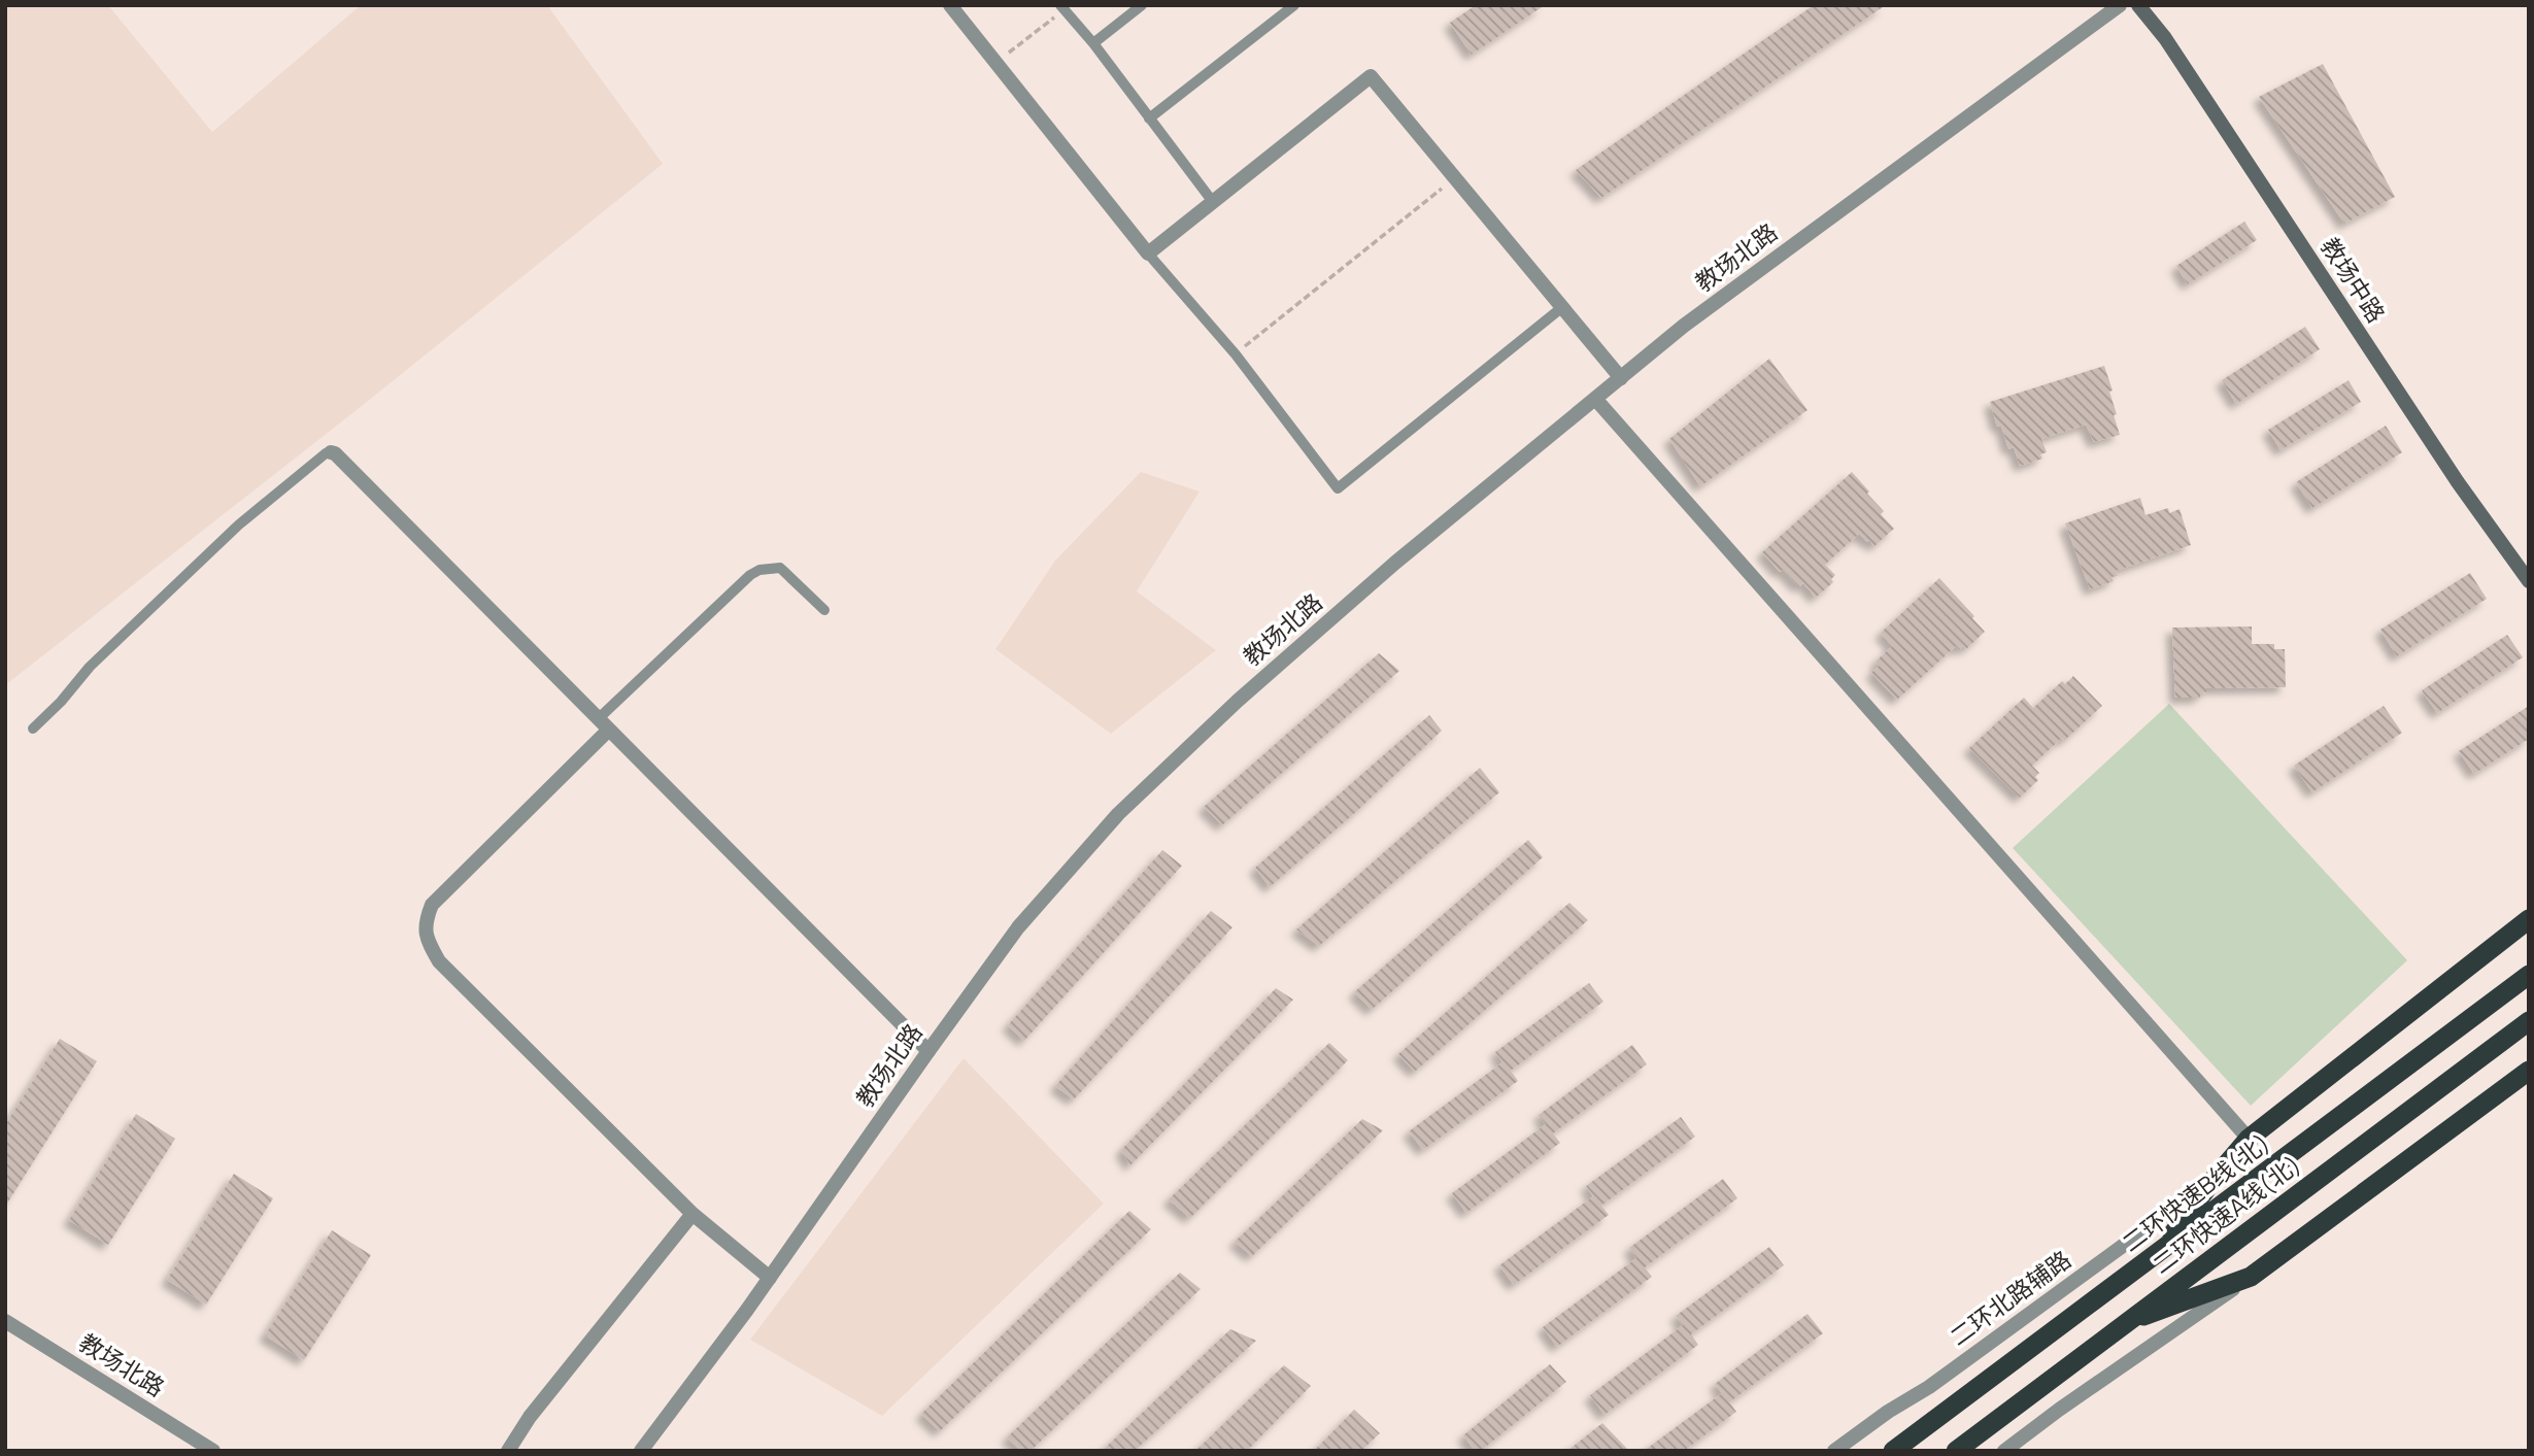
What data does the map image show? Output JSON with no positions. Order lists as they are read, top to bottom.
{
  "streets": {
    "highway": ["二环快速B线(北)", "二环快速A线(北)"],
    "main road": ["教场中路"],
    "street": ["教场北路", "二环北路辅路"]
  }
}
